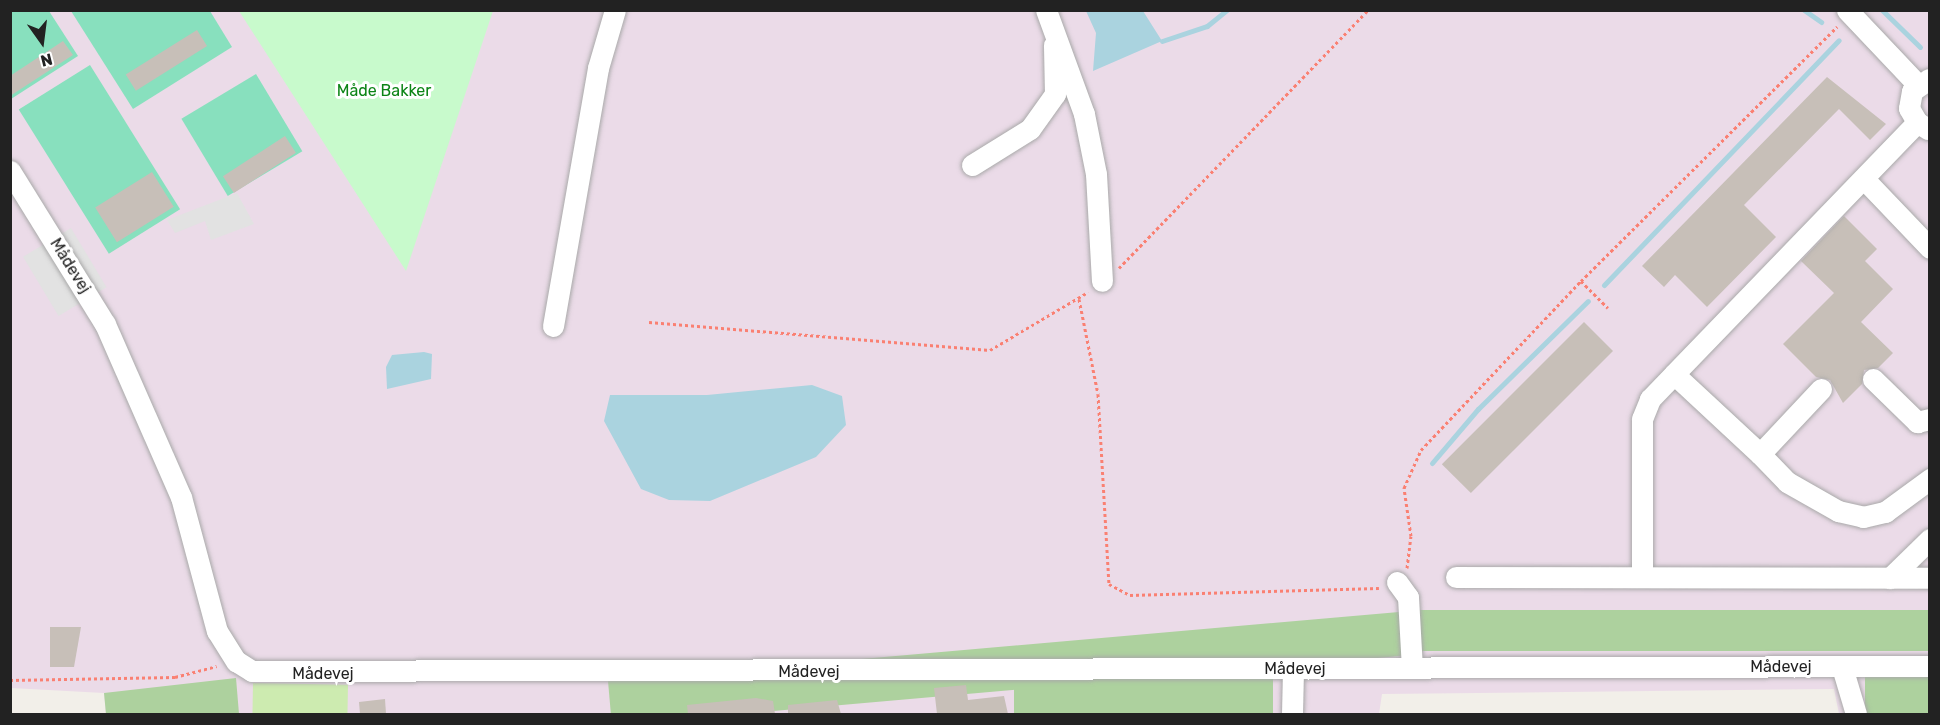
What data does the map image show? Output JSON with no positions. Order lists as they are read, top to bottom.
{
  "streets": {
    "street": ["Mådevej"]
  },
  "parks": ["Måde Bakker"],
  "north": "bottom"
}
